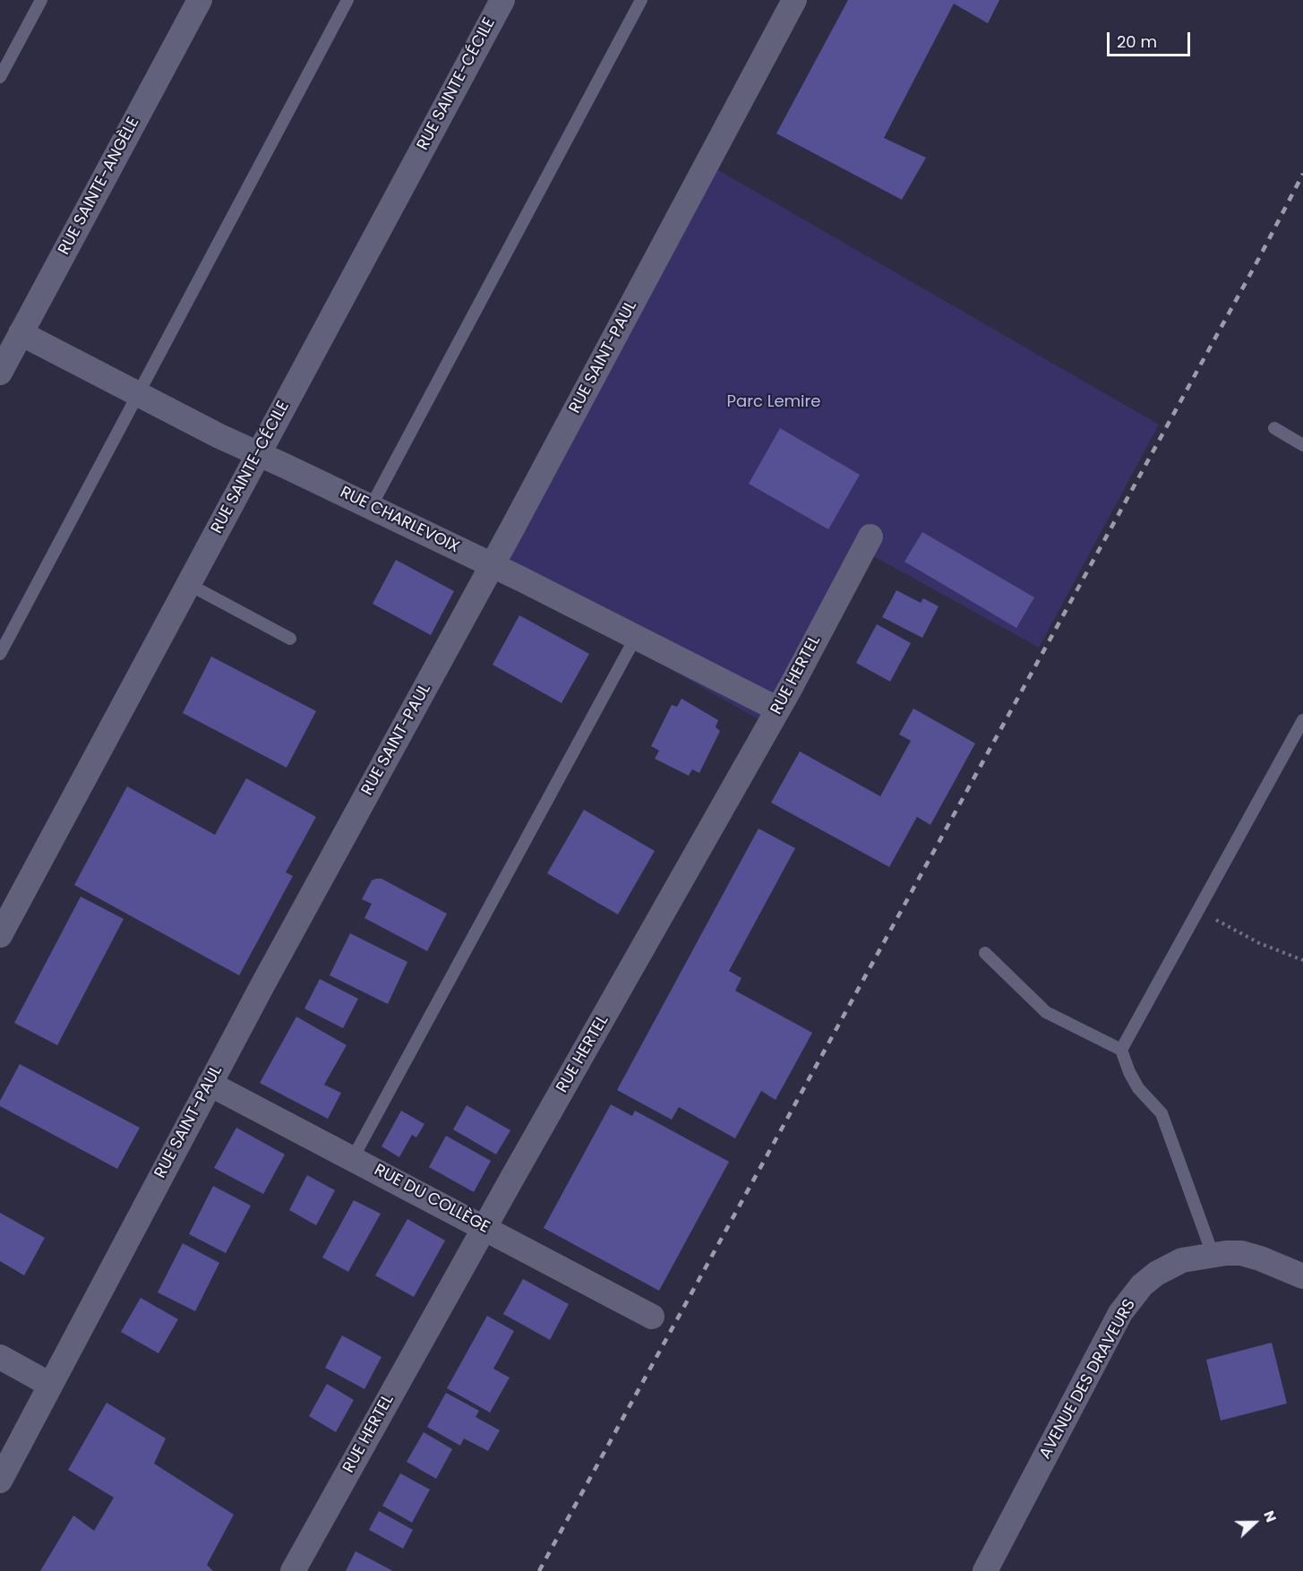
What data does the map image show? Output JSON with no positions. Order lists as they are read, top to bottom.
{
  "streets": {
    "street": [
      "RUE SAINTE-CÉCILE",
      "RUE SAINTE-ANGÈLE",
      "RUE SAINT-PAUL",
      "RUE CHARLEVOIX",
      "RUE HERTEL",
      "RUE DU COLLÈGE",
      "AVENUE DES DRAVEURS"
    ]
  },
  "crossings": [
    ["RUE SAINTE-CÉCILE", "RUE CHARLEVOIX"],
    ["RUE SAINTE-ANGÈLE", "RUE CHARLEVOIX"],
    ["RUE SAINT-PAUL", "RUE CHARLEVOIX"],
    ["RUE SAINT-PAUL", "RUE DU COLLÈGE"],
    ["RUE CHARLEVOIX", "RUE HERTEL"],
    ["RUE HERTEL", "RUE DU COLLÈGE"]
  ],
  "parks": ["Parc Lemire"],
  "scale_bar": "20 m",
  "north": "right"
}
